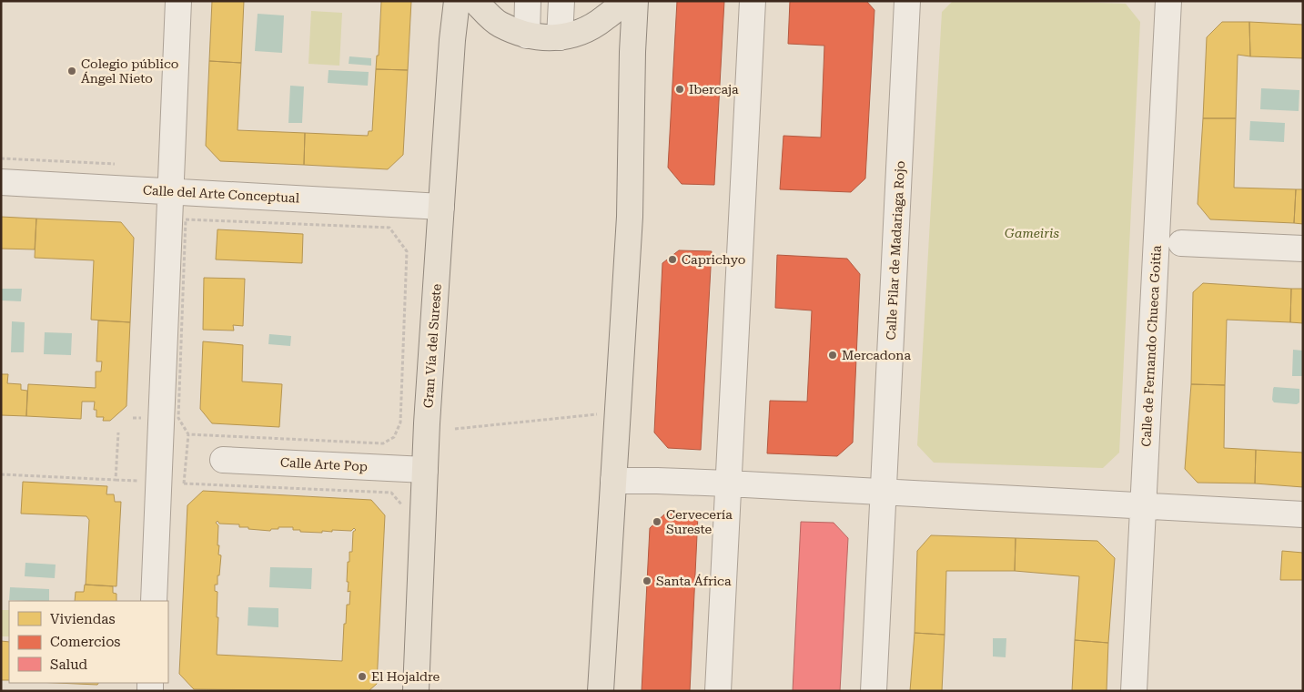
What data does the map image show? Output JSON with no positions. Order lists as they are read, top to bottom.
{
  "streets": {
    "main road": ["Gran Vía del Sureste"],
    "street": [
      "Calle del Arte Conceptual",
      "Calle Pilar de Madariaga Rojo",
      "Calle de Fernando Chueca Goitia",
      "Calle Arte Pop"
    ]
  },
  "crossings": [
    ["Calle del Arte Conceptual", "Gran Vía del Sureste"],
    ["Gran Vía del Sureste", "Calle Arte Pop"]
  ],
  "parks": ["Gameiris"],
  "places": [
    "Colegio público Ángel Nieto",
    "Ibercaja",
    "Caprichyo",
    "Mercadona",
    "Cervecería Sureste",
    "Santa África",
    "El Hojaldre"
  ],
  "legend": ["Viviendas", "Comercios", "Salud"]
}
